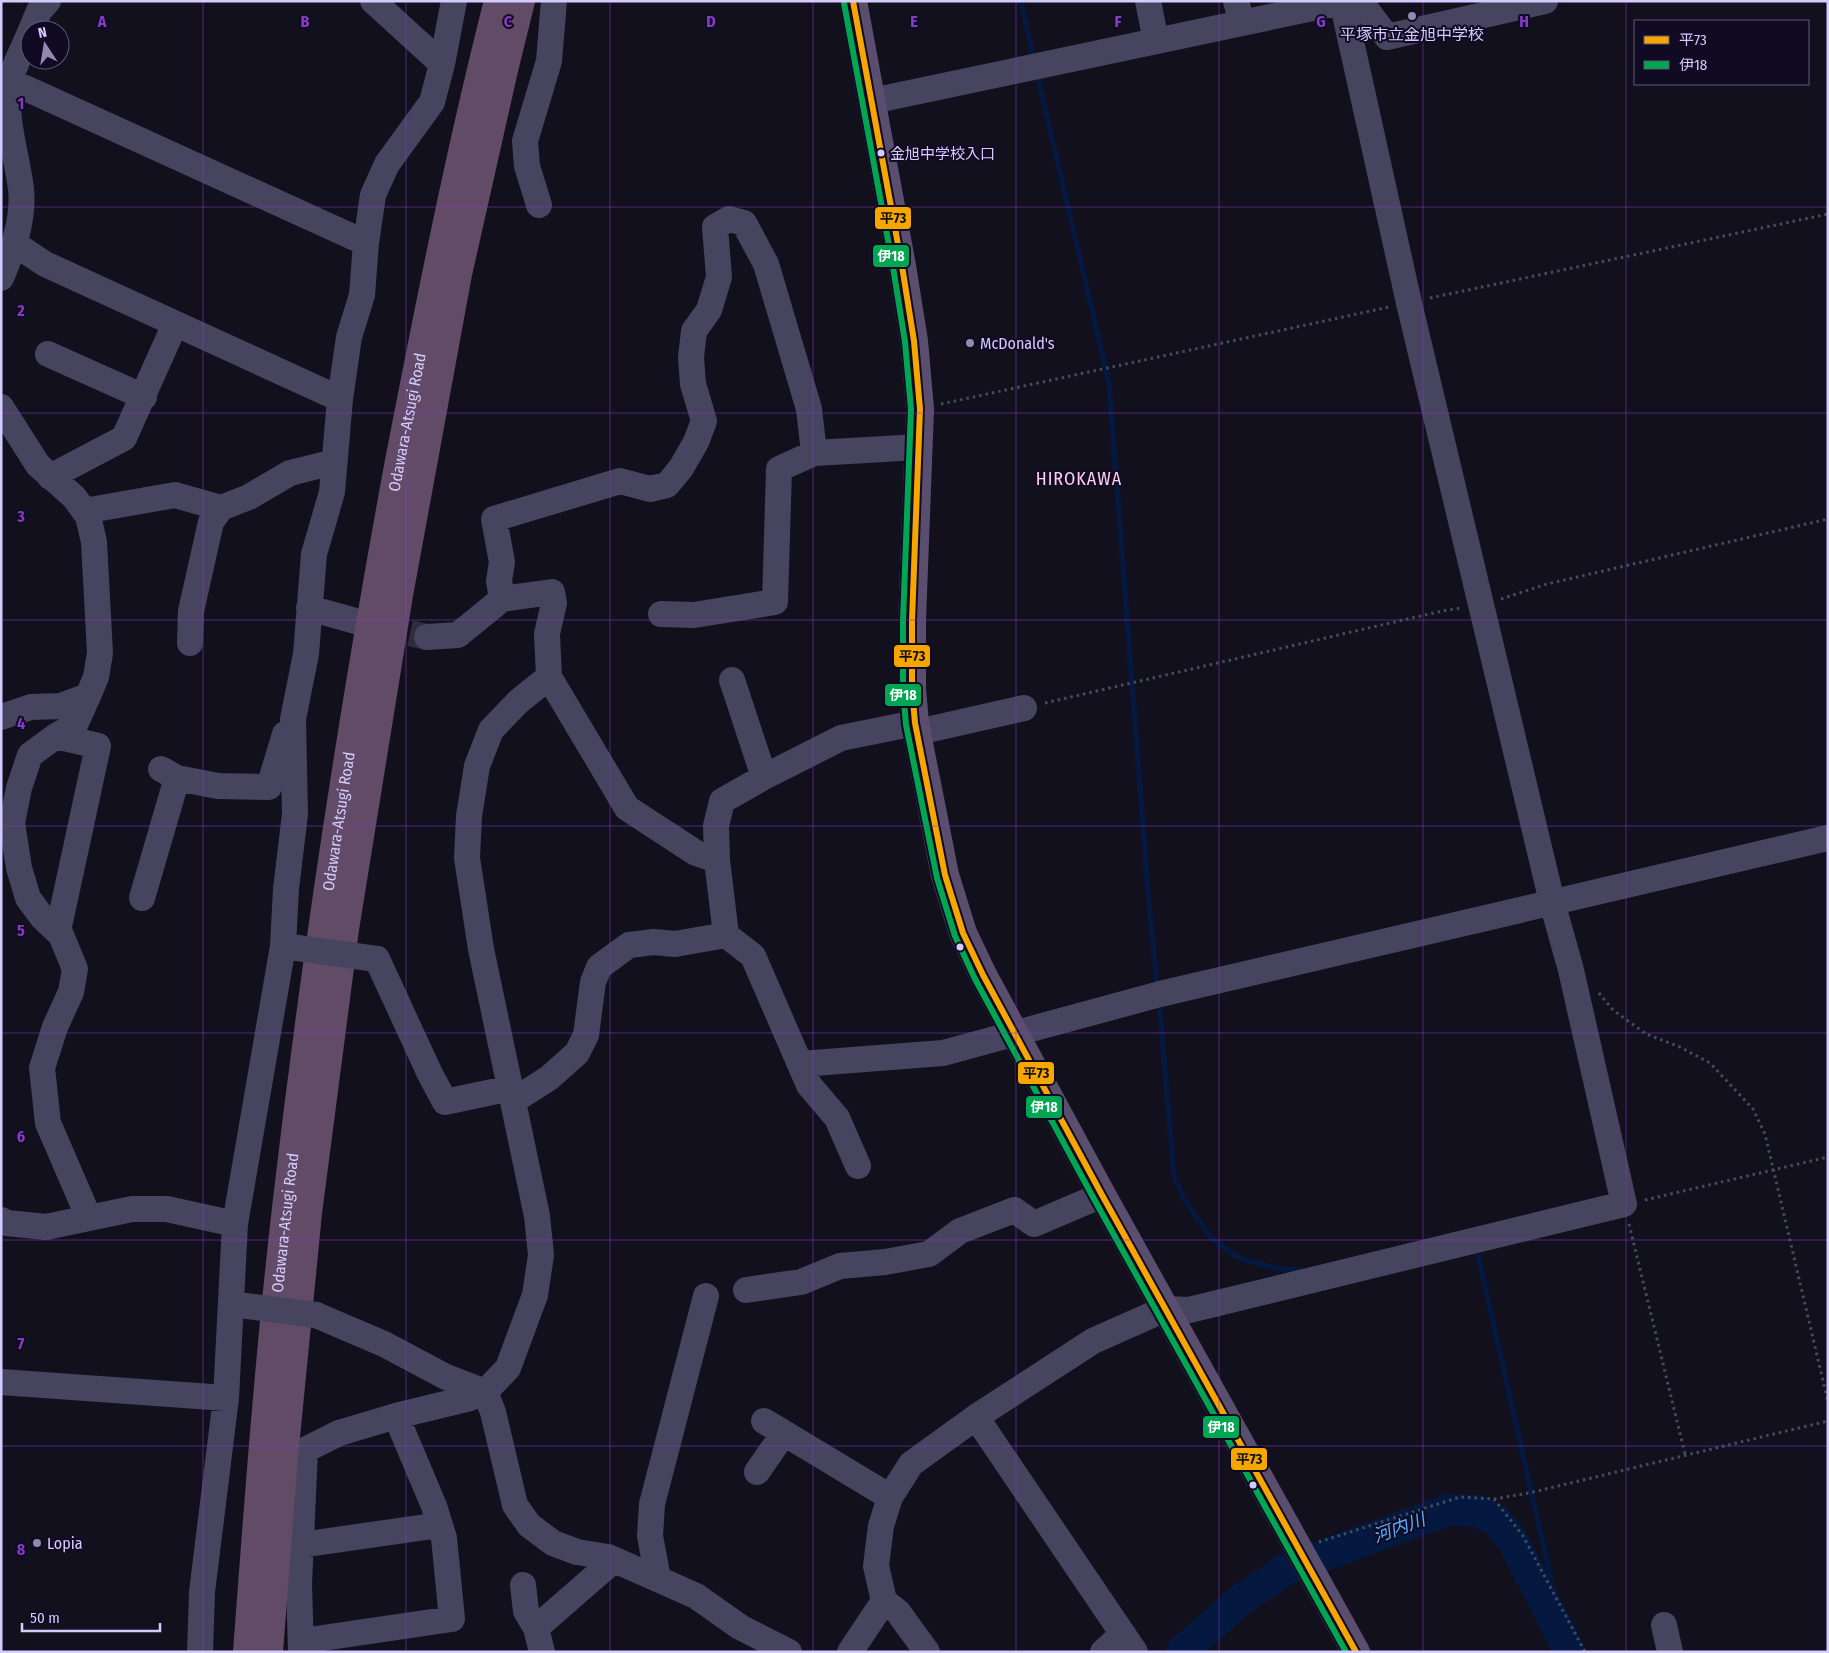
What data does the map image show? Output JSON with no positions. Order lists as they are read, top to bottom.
{
  "streets": {
    "highway": ["Odawara-Atsugi Road"]
  },
  "districts": ["HIROKAWA"],
  "water": ["河内川"],
  "places": [
    "平塚市立金旭中学校",
    "金旭中学校入口",
    "McDonald's",
    "Lopia"
  ],
  "lines": ["transit line 平73", "transit line 伊18"],
  "legend": ["平73", "伊18"],
  "scale_bar": "50 m",
  "north": "top",
  "grid": {
    "columns": [
      "A",
      "B",
      "C",
      "D",
      "E",
      "F",
      "G",
      "H"
    ],
    "rows": [
      "1",
      "2",
      "3",
      "4",
      "5",
      "6",
      "7",
      "8"
    ]
  }
}
